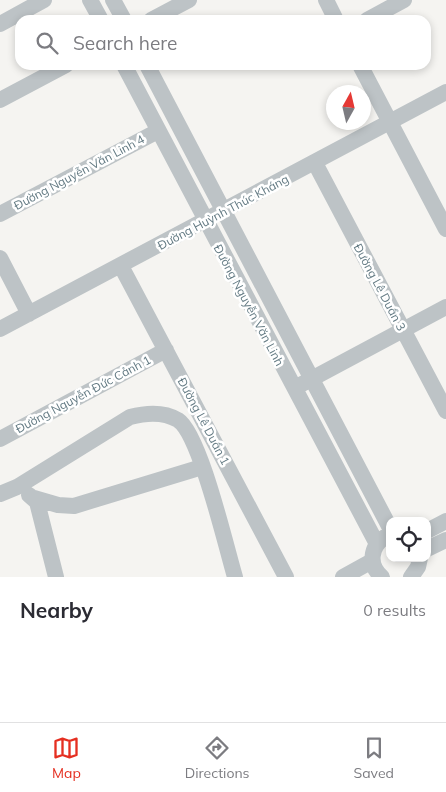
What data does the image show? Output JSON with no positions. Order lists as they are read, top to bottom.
{
  "streets": {
    "street": [
      "Đường Nguyễn Văn Linh 4",
      "Đường Huỳnh Thúc Kháng",
      "Đường Lê Duẩn 3",
      "Đường Nguyễn Văn Linh",
      "Đường Nguyễn Đức Cảnh 1",
      "Đường Lê Duẩn 1"
    ]
  },
  "crossings": [
    ["Đường Nguyễn Văn Linh 4", "Đường Nguyễn Văn Linh"],
    ["Đường Huỳnh Thúc Kháng", "Đường Lê Duẩn 3"],
    ["Đường Huỳnh Thúc Kháng", "Đường Nguyễn Văn Linh"],
    ["Đường Huỳnh Thúc Kháng", "Đường Lê Duẩn 1"],
    ["Đường Nguyễn Đức Cảnh 1", "Đường Lê Duẩn 1"]
  ],
  "north": "top",
  "page": {
    "search": "Search here",
    "heading": ["Nearby", "0 results"],
    "nav": ["Map", "Directions", "Saved"]
  }
}
